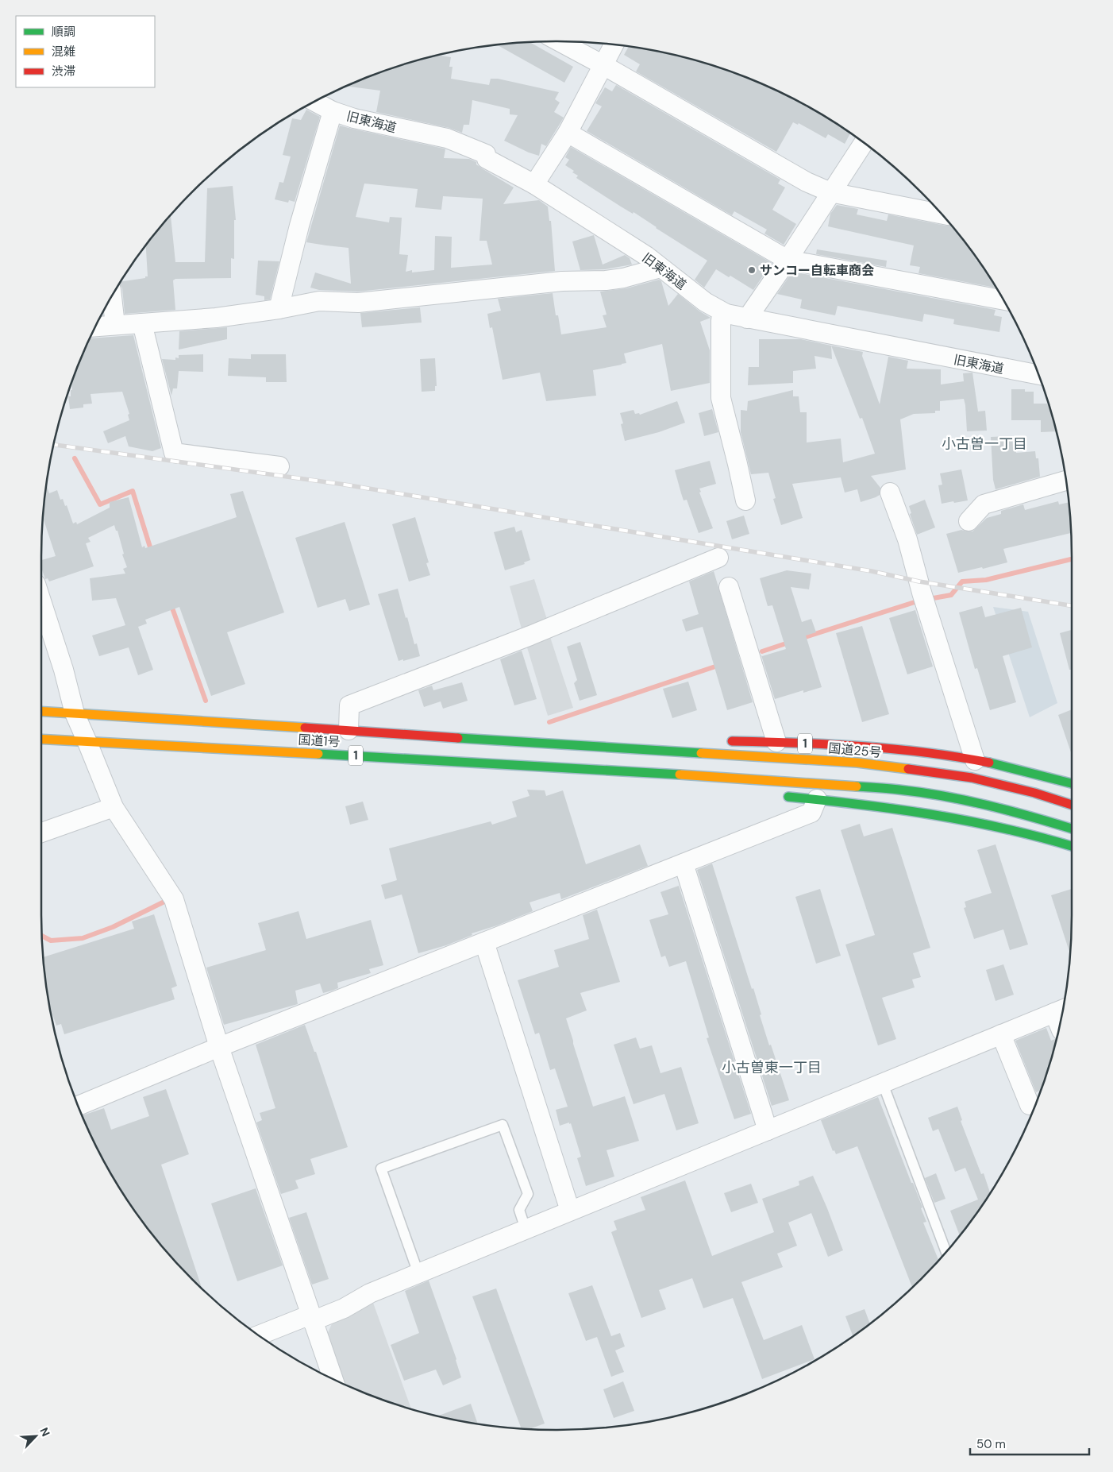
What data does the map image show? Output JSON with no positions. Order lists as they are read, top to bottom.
{
  "streets": {
    "highway": ["国道1号", "1", "国道25号"],
    "street": ["旧東海道"]
  },
  "crossings": [
    ["国道1号", "1"],
    ["国道1号", "国道25号"],
    ["1", "国道25号"]
  ],
  "districts": ["小古曽一丁目", "小古曽東一丁目"],
  "places": ["サンコー自転車商会"],
  "legend": ["順調", "混雑", "渋滞"],
  "scale_bar": "50 m",
  "north": "top right"
}
